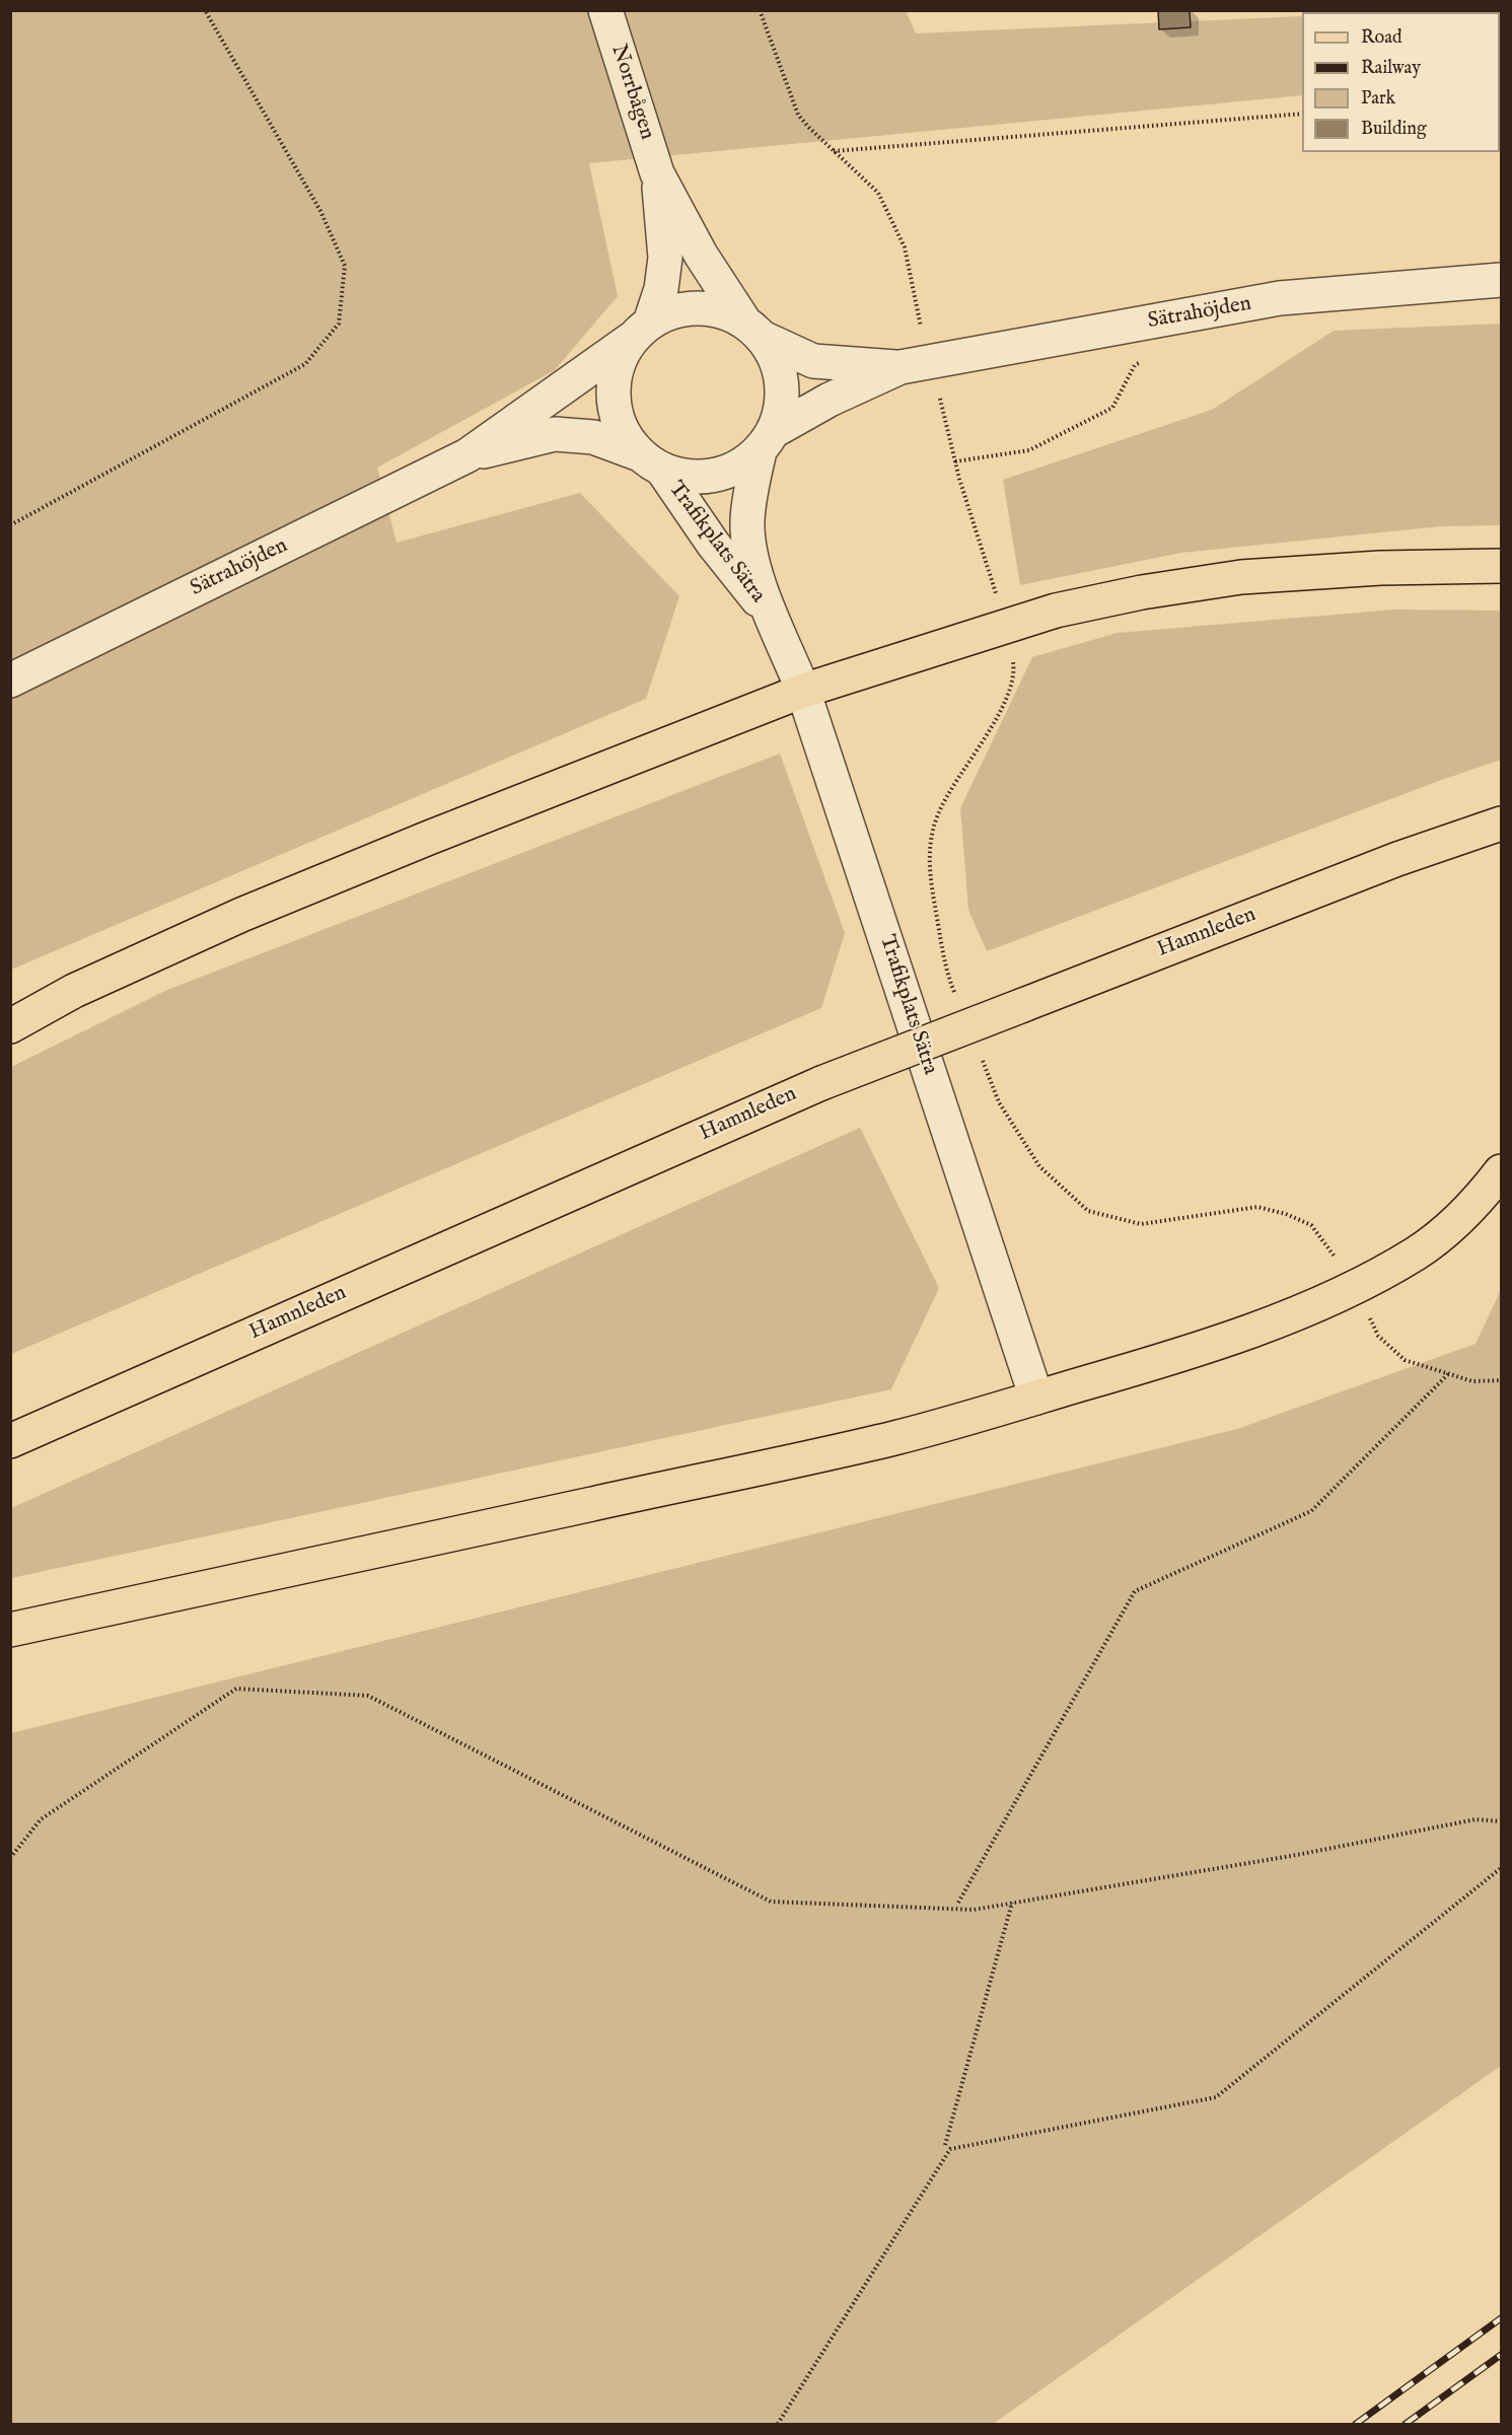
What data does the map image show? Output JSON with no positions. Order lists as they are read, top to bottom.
{
  "streets": {
    "main road": ["Hamnleden"],
    "street": ["Norrbågen", "Sätrahöjden", "Trafikplats Sätra"]
  },
  "crossings": [
    ["Norrbågen", "Sätrahöjden"],
    ["Norrbågen", "Trafikplats Sätra"],
    ["Sätrahöjden", "Trafikplats Sätra"]
  ],
  "legend": [
    "Road",
    "Railway",
    "Park",
    "Building"
  ]
}
